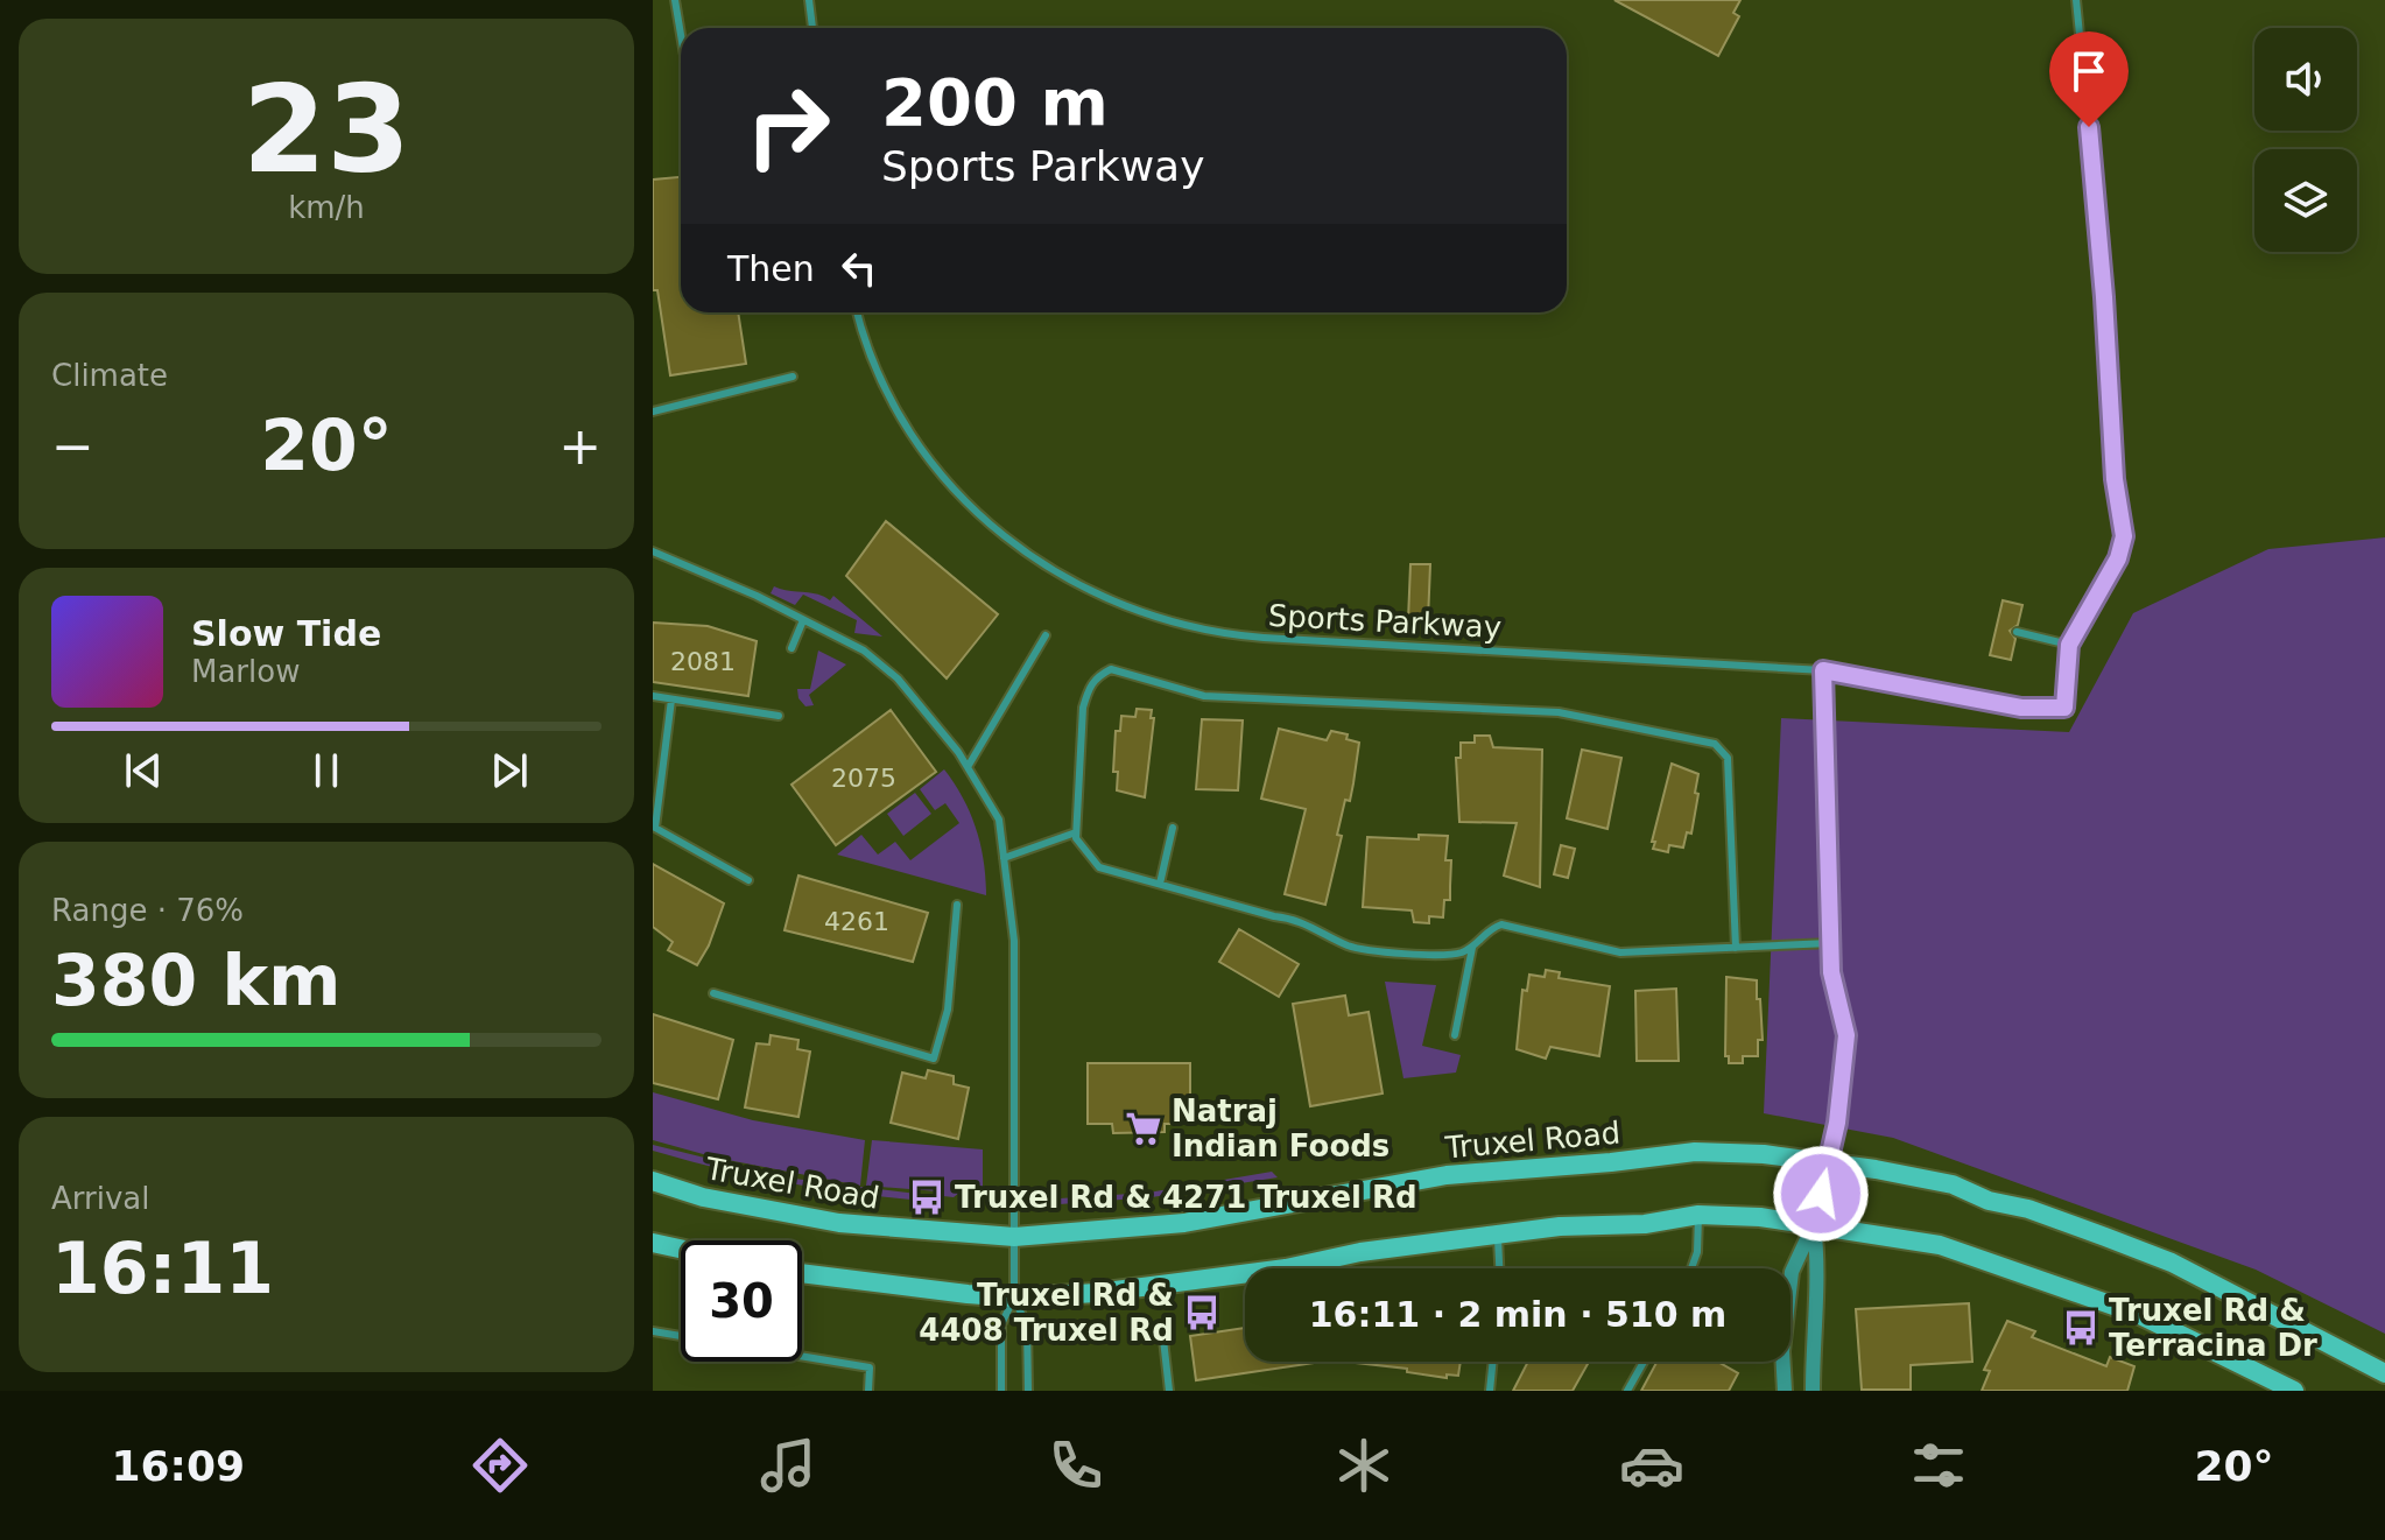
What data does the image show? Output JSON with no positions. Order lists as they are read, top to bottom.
{
  "streets": {
    "main road": ["Truxel Road"],
    "lane": ["Sports Parkway"]
  },
  "places": {
    "supermarket": ["Natraj Indian Foods"],
    "bus stop": ["Truxel Rd & 4271 Truxel Rd", "Truxel Rd & 4408 Truxel Rd", "Truxel Rd & Terracina Dr"]
  },
  "house_numbers": ["2081", "2075", "4261"],
  "page": {
    "tile": [
      ["23", "km/h"],
      "Climate",
      ["Range · 76%", "380 km"],
      ["Arrival", "16:11"]
    ],
    "turn": ["200 m", "Sports Parkway"],
    "then": "Then",
    "heat": ["−", "20°", "+"],
    "song": ["Slow Tide", "Marlow"],
    "limit": "30",
    "trip": "16:11 · 2 min · 510 m",
    "tabs": ["16:09", "20°"]
  }
}
